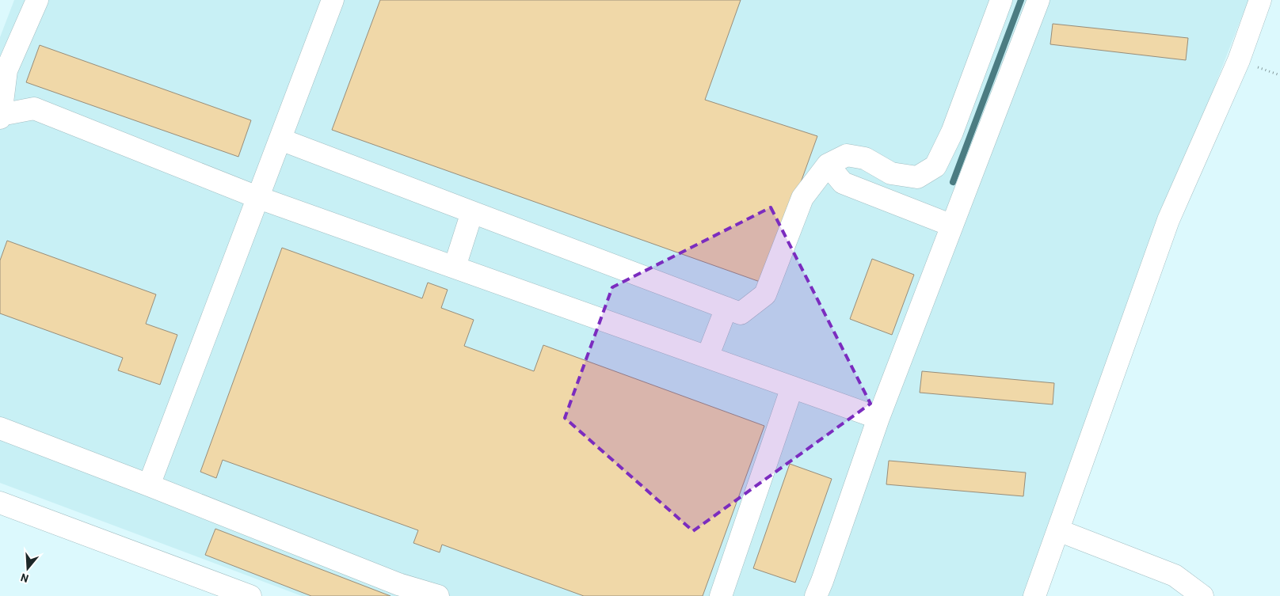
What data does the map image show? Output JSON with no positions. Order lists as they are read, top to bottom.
{
  "north": "bottom"
}
